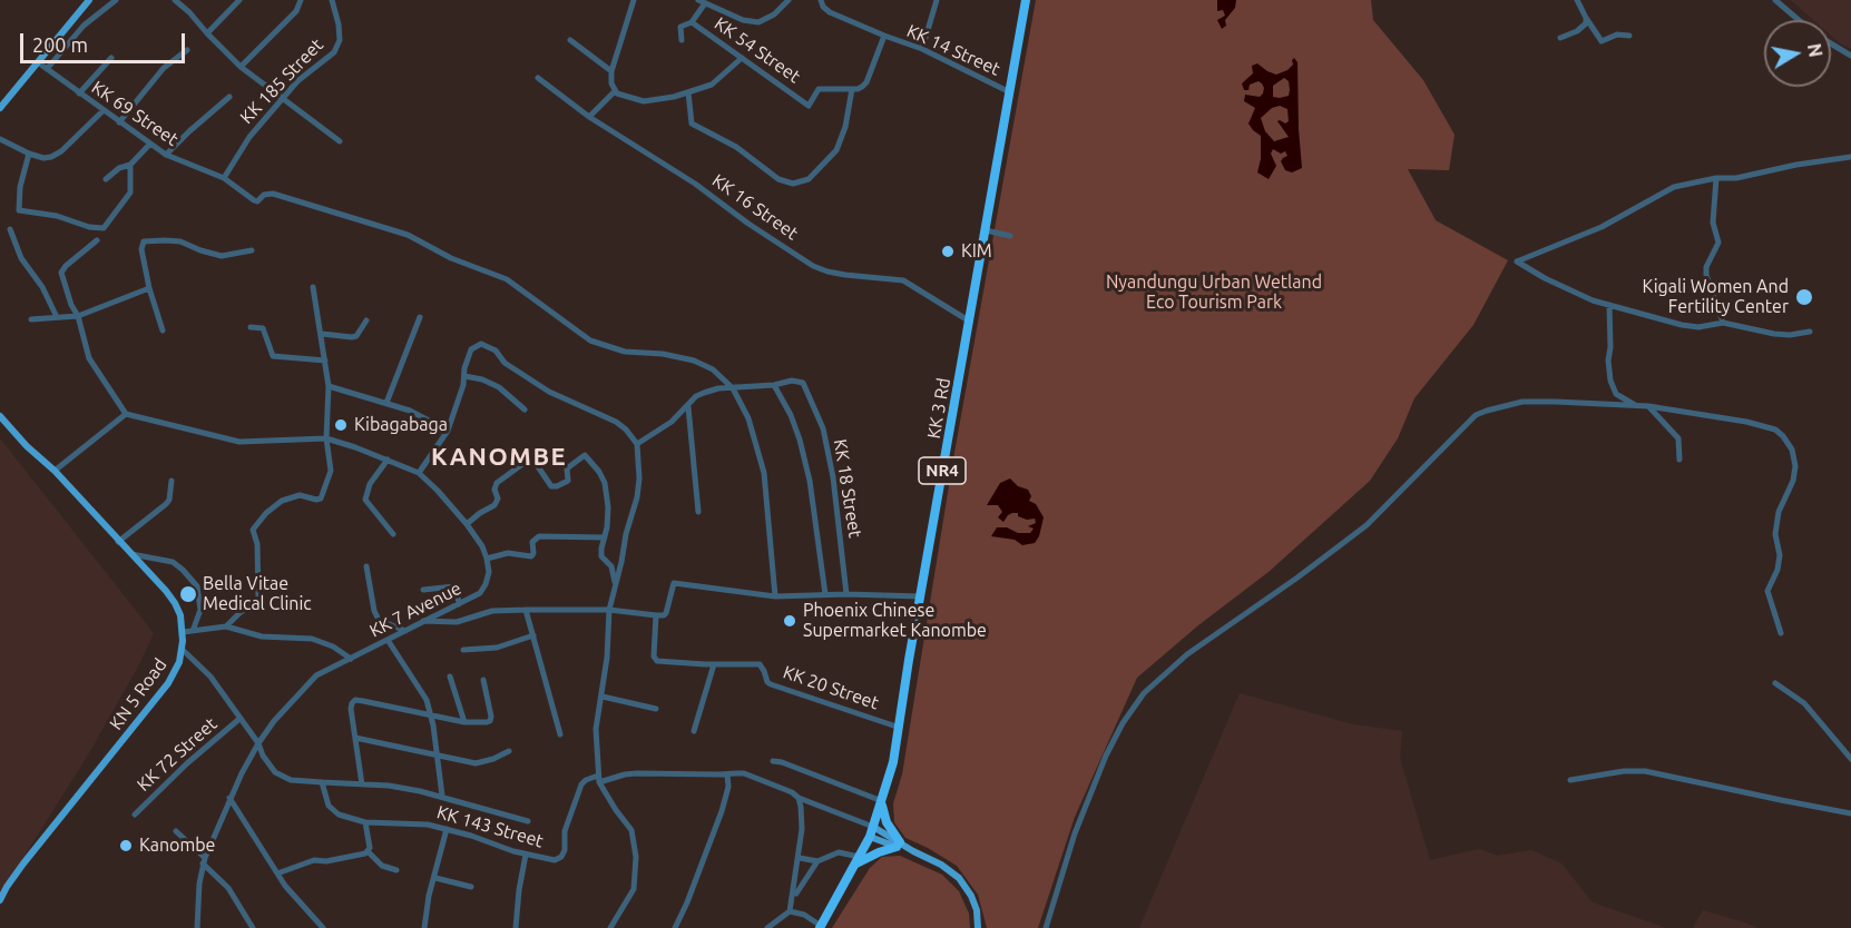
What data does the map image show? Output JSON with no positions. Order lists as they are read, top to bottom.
{
  "streets": {
    "highway": ["KK 3 Rd", "NR4"],
    "main road": ["KN 5 Road"],
    "street": [
      "KK 54 Street",
      "KK 14 Street",
      "KK 185 Street",
      "KK 69 Street",
      "KK 16 Street",
      "KK 18 Street",
      "KK 7 Avenue",
      "KK 20 Street",
      "KK 72 Street",
      "KK 143 Street"
    ]
  },
  "crossings": [
    ["KK 14 Street", "KK 3 Rd"],
    ["KK 185 Street", "KK 69 Street"],
    ["KK 69 Street", "KK 18 Street"],
    ["KK 16 Street", "KK 3 Rd"],
    ["KK 3 Rd", "KK 20 Street"]
  ],
  "districts": ["KANOMBE"],
  "parks": ["Nyandungu Urban Wetland Eco Tourism Park"],
  "places": [
    "KIM",
    "Kigali Women And Fertility Center",
    "Kibagabaga",
    "Bella Vitae Medical Clinic",
    "Phoenix Chinese Supermarket Kanombe",
    "Kanombe"
  ],
  "scale_bar": "200 m",
  "north": "right"
}
